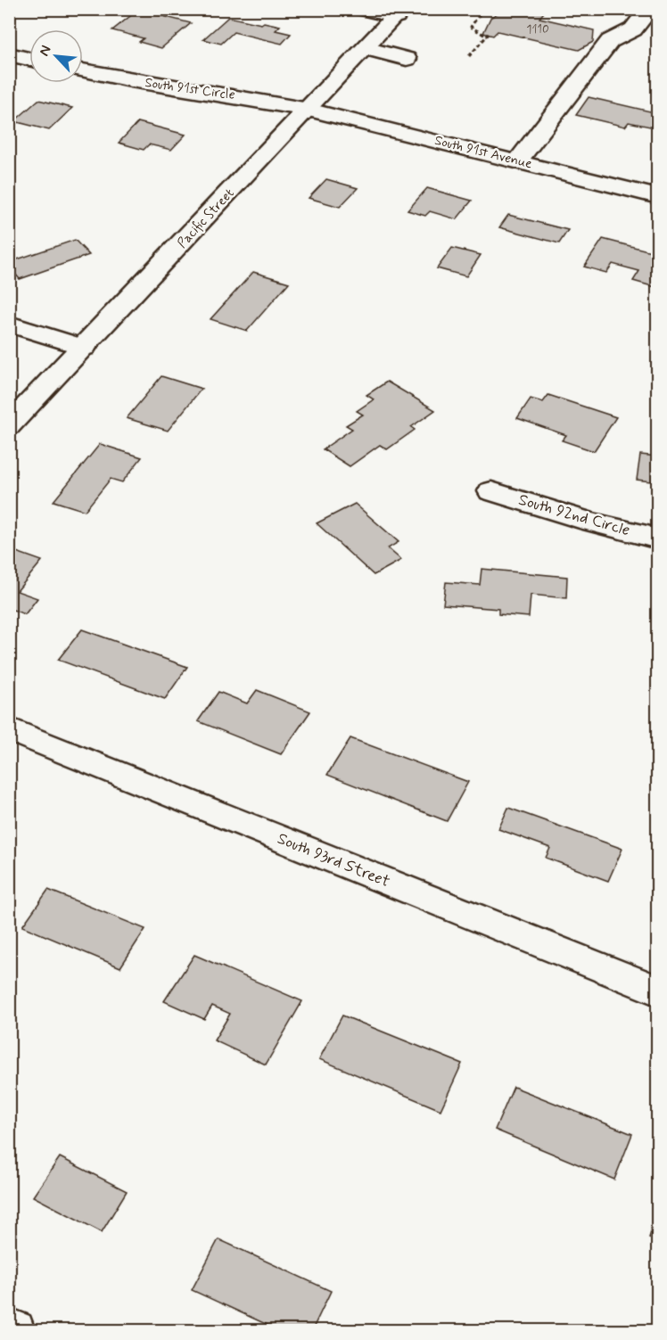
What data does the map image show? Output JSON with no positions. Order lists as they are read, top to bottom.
{
  "streets": {
    "street": [
      "South 91st Circle",
      "South 91st Avenue",
      "Pacific Street",
      "South 92nd Circle",
      "South 93rd Street"
    ]
  },
  "crossings": [
    ["South 91st Circle", "South 91st Avenue"],
    ["South 91st Circle", "Pacific Street"],
    ["South 91st Avenue", "Pacific Street"]
  ],
  "house_numbers": ["1110"],
  "north": "top left"
}
